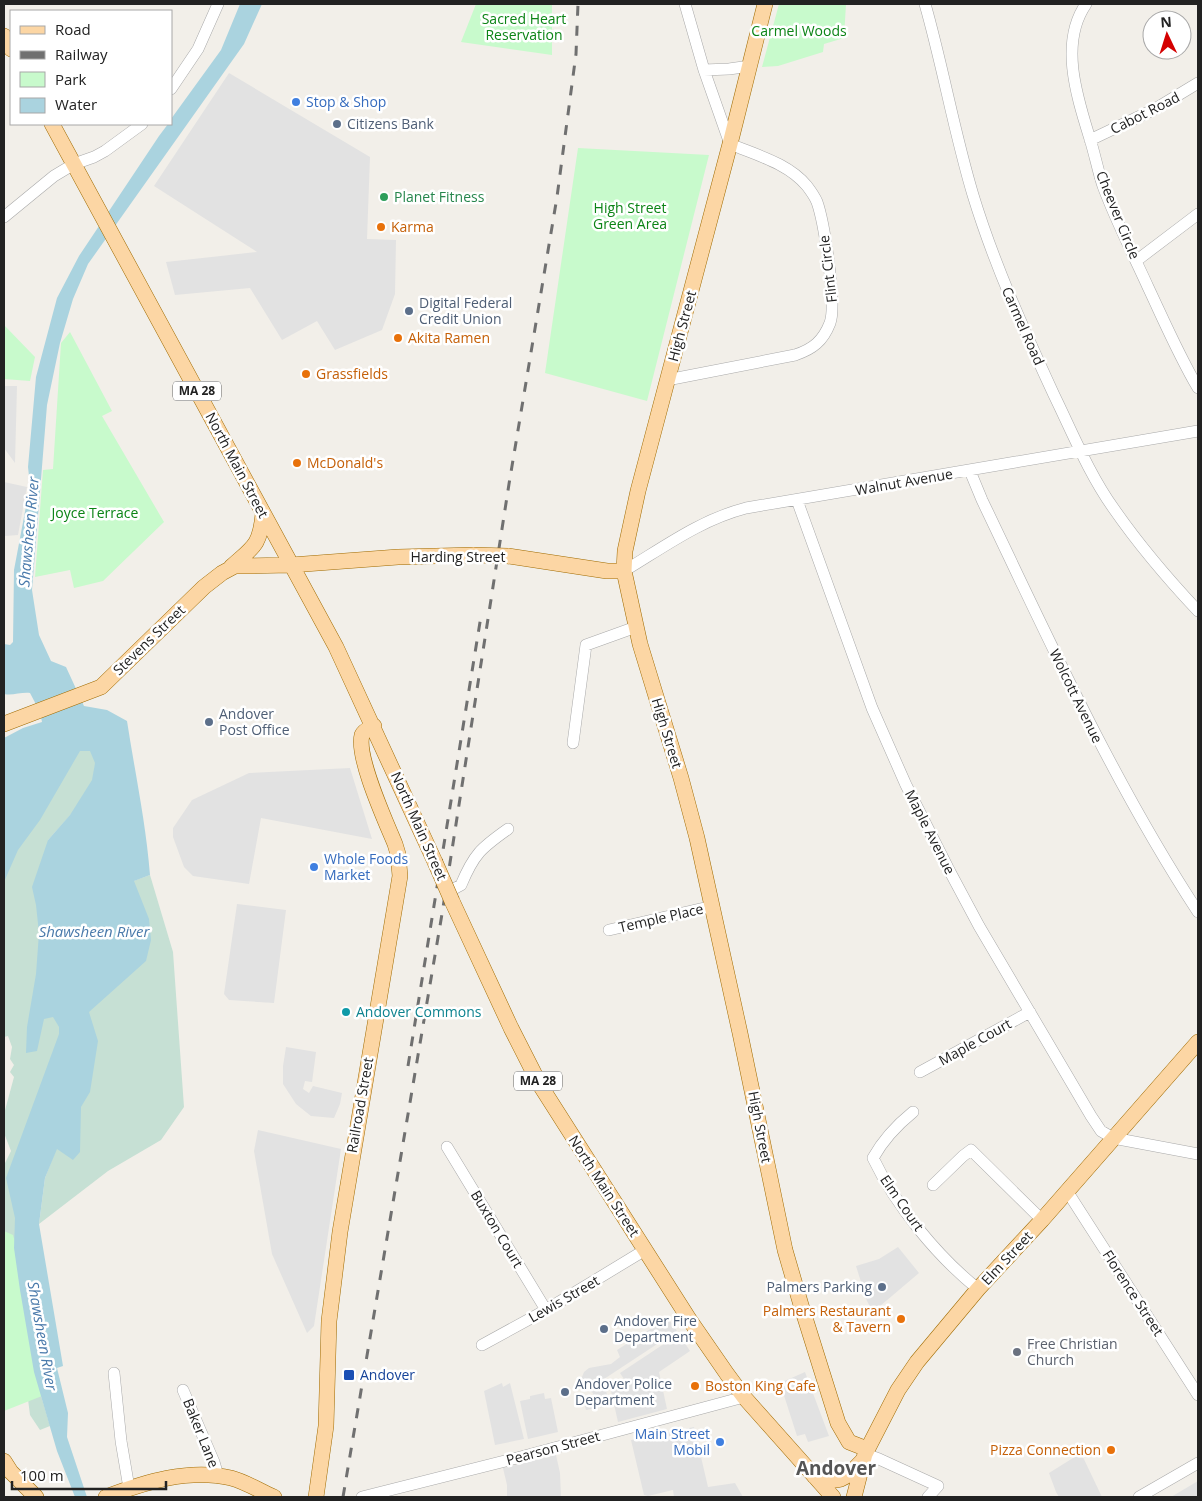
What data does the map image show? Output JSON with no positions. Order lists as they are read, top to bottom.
{
  "streets": {
    "main road": [
      "High Street",
      "MA 28",
      "North Main Street",
      "Harding Street",
      "Stevens Street",
      "Railroad Street",
      "Elm Street"
    ],
    "street": [
      "Cabot Road",
      "Cheever Circle",
      "Flint Circle",
      "Carmel Road",
      "Walnut Avenue",
      "Wolcott Avenue",
      "Maple Avenue",
      "Temple Place",
      "Maple Court",
      "Elm Court",
      "Buxton Court",
      "Florence Street",
      "Lewis Street",
      "Baker Lane",
      "Pearson Street"
    ]
  },
  "crossings": [
    ["Cabot Road", "Cheever Circle"],
    ["Flint Circle", "High Street"],
    ["High Street", "Walnut Avenue"],
    ["High Street", "Harding Street"],
    ["High Street", "Temple Place"],
    ["High Street", "Elm Street"],
    ["Carmel Road", "Walnut Avenue"],
    ["North Main Street", "Harding Street"],
    ["North Main Street", "Stevens Street"],
    ["North Main Street", "Railroad Street"],
    ["North Main Street", "Lewis Street"],
    ["North Main Street", "Pearson Street"],
    ["Walnut Avenue", "Harding Street"],
    ["Walnut Avenue", "Wolcott Avenue"],
    ["Walnut Avenue", "Maple Avenue"],
    ["Maple Avenue", "Maple Court"],
    ["Maple Avenue", "Elm Street"],
    ["Elm Court", "Elm Street"],
    ["Buxton Court", "Lewis Street"],
    ["Elm Street", "Florence Street"]
  ],
  "districts": ["Andover"],
  "water": ["Shawsheen River"],
  "parks": [
    "Sacred Heart Reservation",
    "Carmel Woods",
    "High Street Green Area",
    "Joyce Terrace"
  ],
  "places": {
    "other": [
      "Stop & Shop",
      "Citizens Bank",
      "Planet Fitness",
      "Karma",
      "Digital Federal Credit Union",
      "Akita Ramen",
      "Grassfields",
      "McDonald's",
      "Andover Post Office",
      "Whole Foods Market",
      "Andover Commons",
      "Palmers Parking",
      "Palmers Restaurant & Tavern",
      "Andover Fire Department",
      "Free Christian Church",
      "Boston King Cafe",
      "Andover Police Department",
      "Main Street Mobil",
      "Pizza Connection"
    ],
    "transit": ["Andover"]
  },
  "legend": [
    "Road",
    "Railway",
    "Park",
    "Water"
  ],
  "scale_bar": "100 m",
  "north": "top"
}
